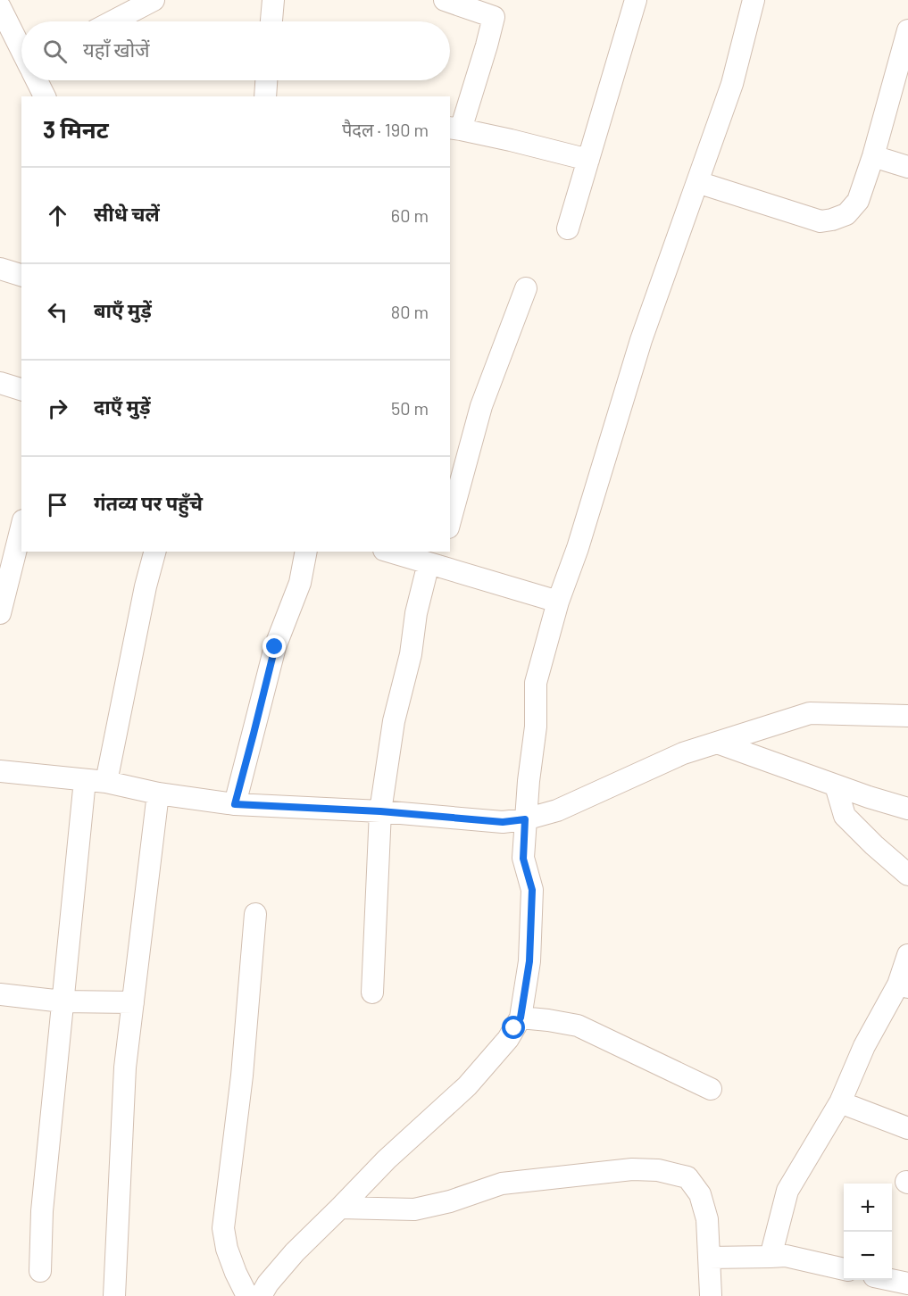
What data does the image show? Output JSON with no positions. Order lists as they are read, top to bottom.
{
  "page": {
    "search": "यहाँ खोजें",
    "heading": ["3 मिनट", "पैदल · 190 m"],
    "list": [
      ["सीधे चलें", "60 m"],
      ["बाएँ मुड़ें", "80 m"],
      ["दाएँ मुड़ें", "50 m"],
      "गंतव्य पर पहुँचे"
    ],
    "map_buttons": ["+", "−"]
  }
}
